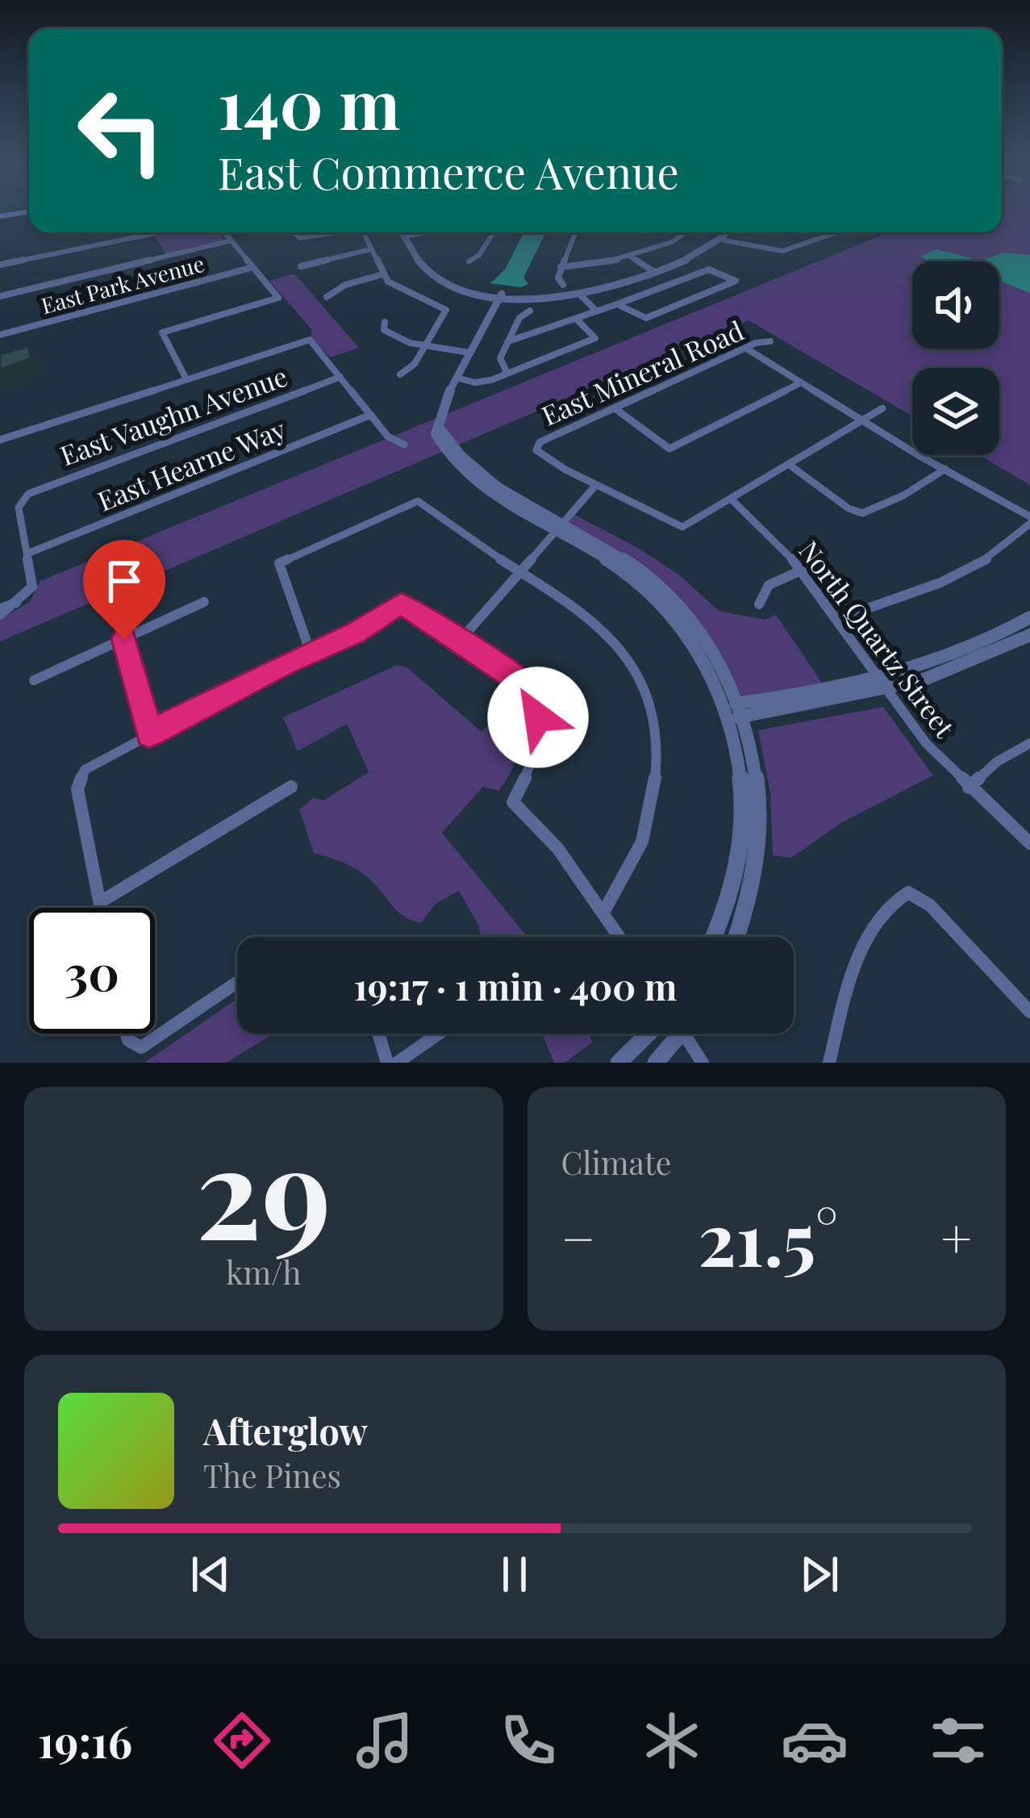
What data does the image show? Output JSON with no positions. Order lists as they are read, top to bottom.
{
  "streets": {
    "street": [
      "East Park Avenue",
      "East Mineral Road",
      "East Vaughn Avenue",
      "East Hearne Way",
      "North Quartz Street"
    ]
  },
  "crossings": [
    ["East Vaughn Avenue", "East Hearne Way"]
  ],
  "page": {
    "turn": ["140 m", "East Commerce Avenue"],
    "limit": "30",
    "trip": "19:17 · 1 min · 400 m",
    "tile": [
      ["29", "km/h"],
      "Climate"
    ],
    "heat": ["−", "21.5°", "+"],
    "song": ["Afterglow", "The Pines"],
    "tabs": "19:16"
  }
}
